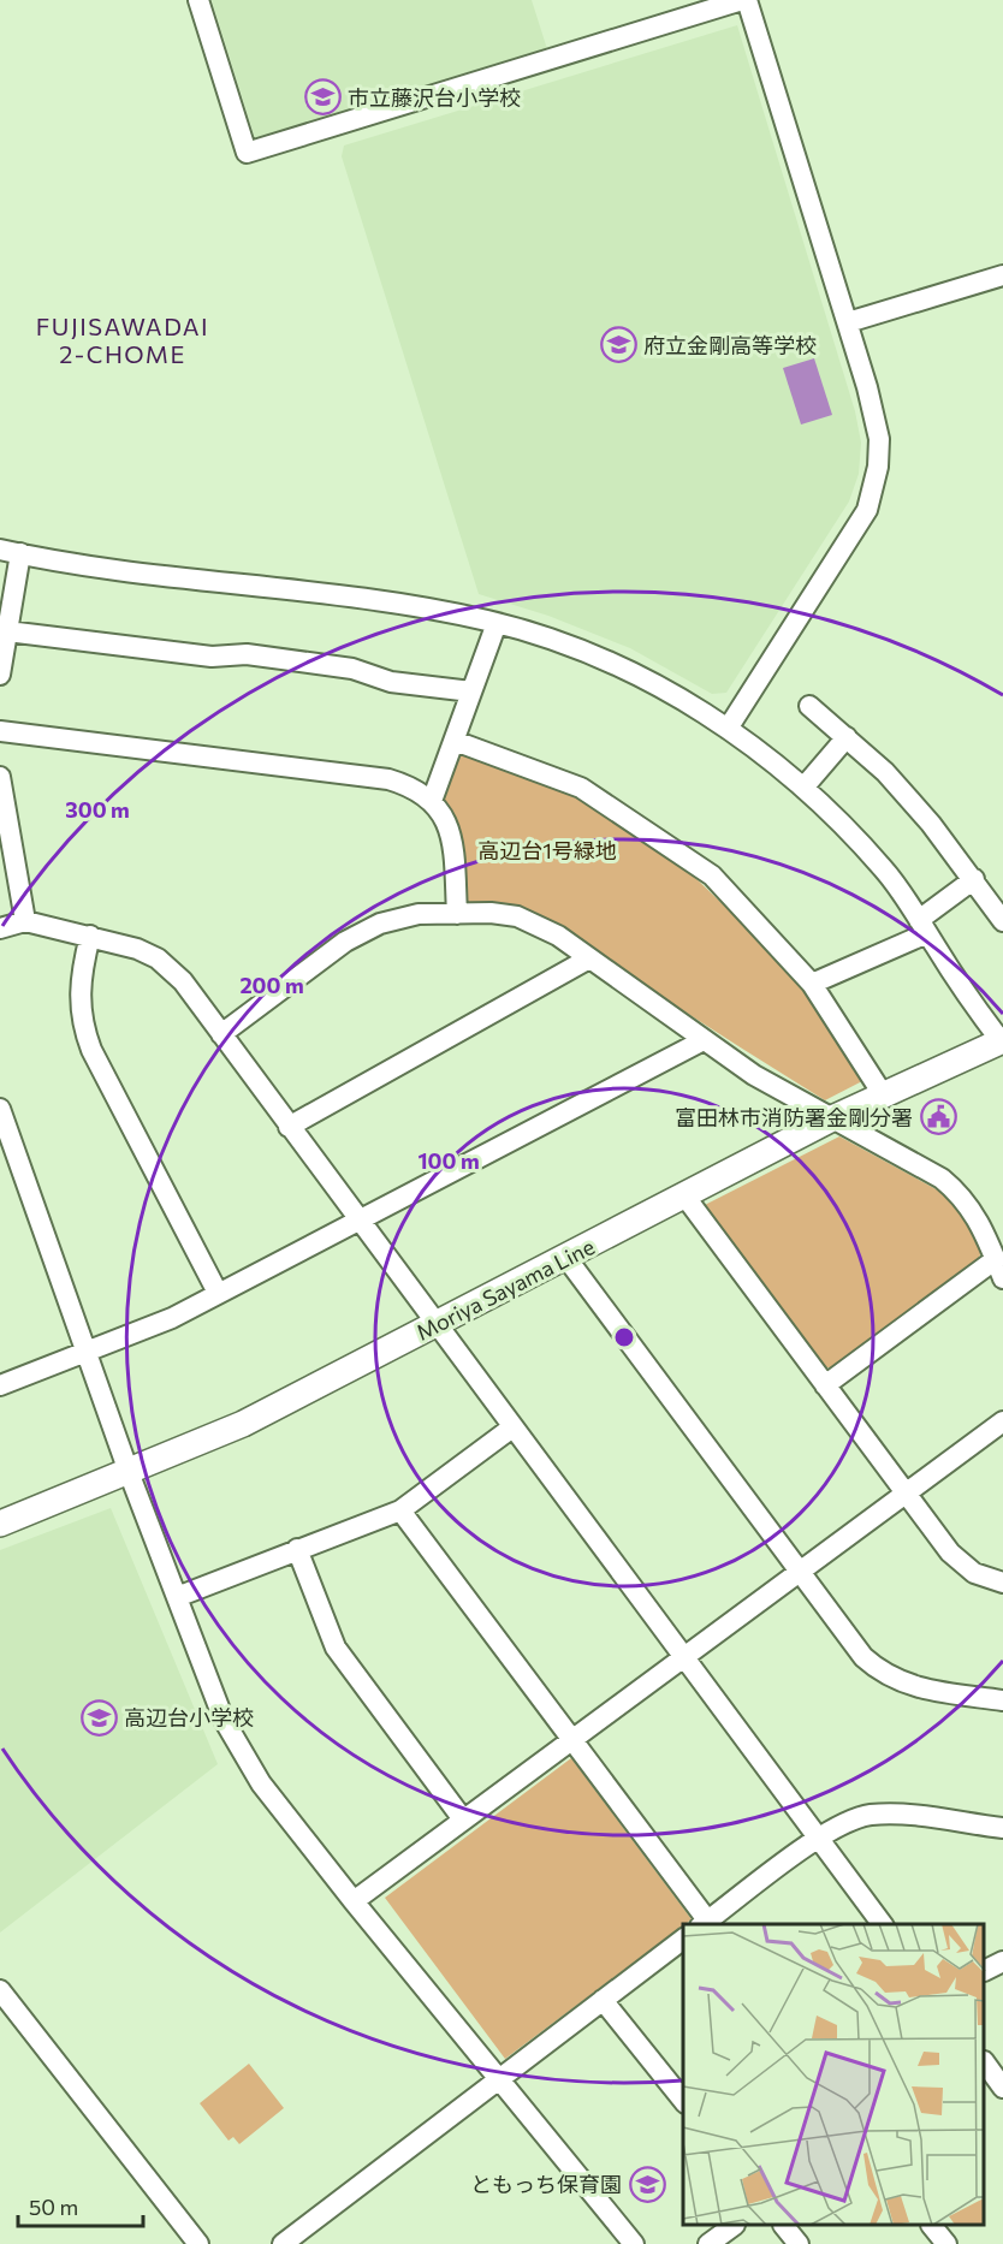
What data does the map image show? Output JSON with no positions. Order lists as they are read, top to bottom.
{
  "streets": {
    "main road": ["Moriya Sayama Line"]
  },
  "districts": ["FUJISAWADAI 2-CHOME"],
  "parks": ["高辺台1号緑地"],
  "places": {
    "school or university": [
      "市立藤沢台小学校",
      "府立金剛高等学校",
      "高辺台小学校",
      "ともっち保育園"
    ],
    "public building": ["富田林市消防署金剛分署"]
  },
  "scale_bar": "50 m",
  "rings": ["300 m", "200 m", "100 m"]
}
